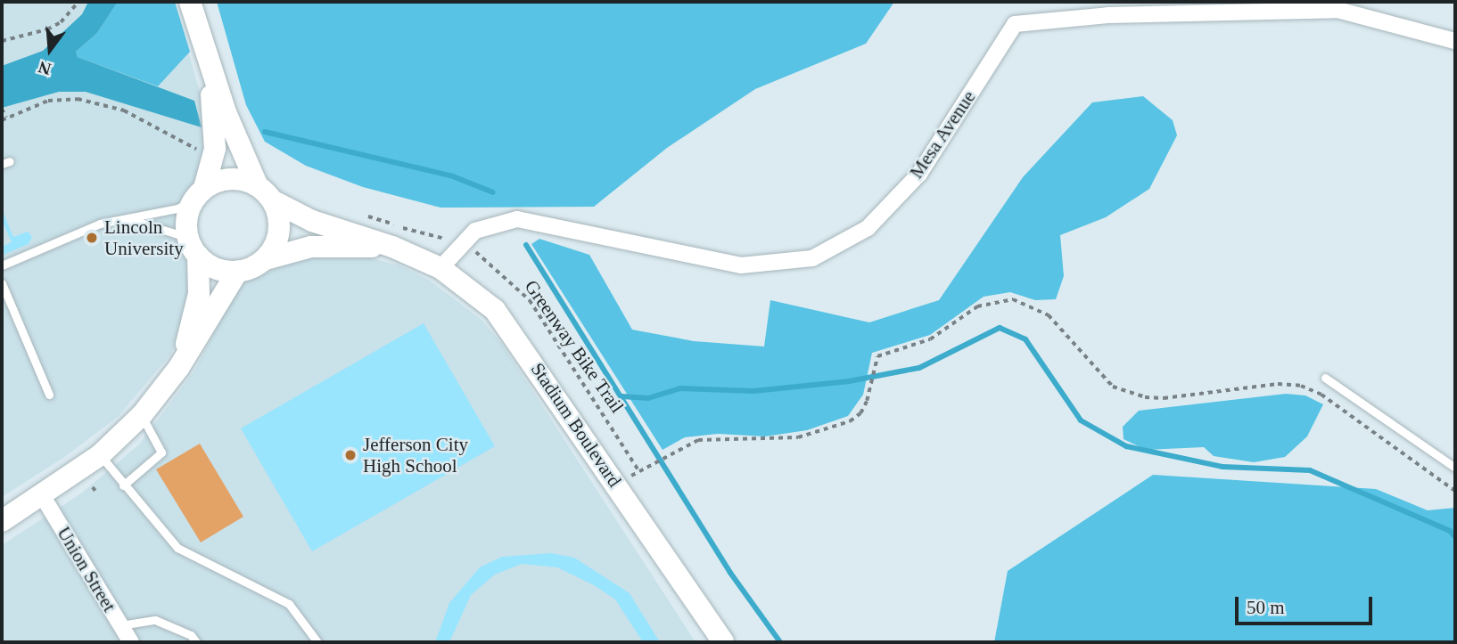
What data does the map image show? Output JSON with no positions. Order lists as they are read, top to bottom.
{
  "streets": {
    "main road": ["Stadium Boulevard"],
    "street": ["Mesa Avenue", "Union Street"],
    "path": ["Greenway Bike Trail"]
  },
  "crossings": [
    ["Mesa Avenue", "Greenway Bike Trail"],
    ["Mesa Avenue", "Stadium Boulevard"]
  ],
  "places": ["Lincoln University", "Jefferson City High School"],
  "scale_bar": "50 m",
  "north": "bottom"
}
